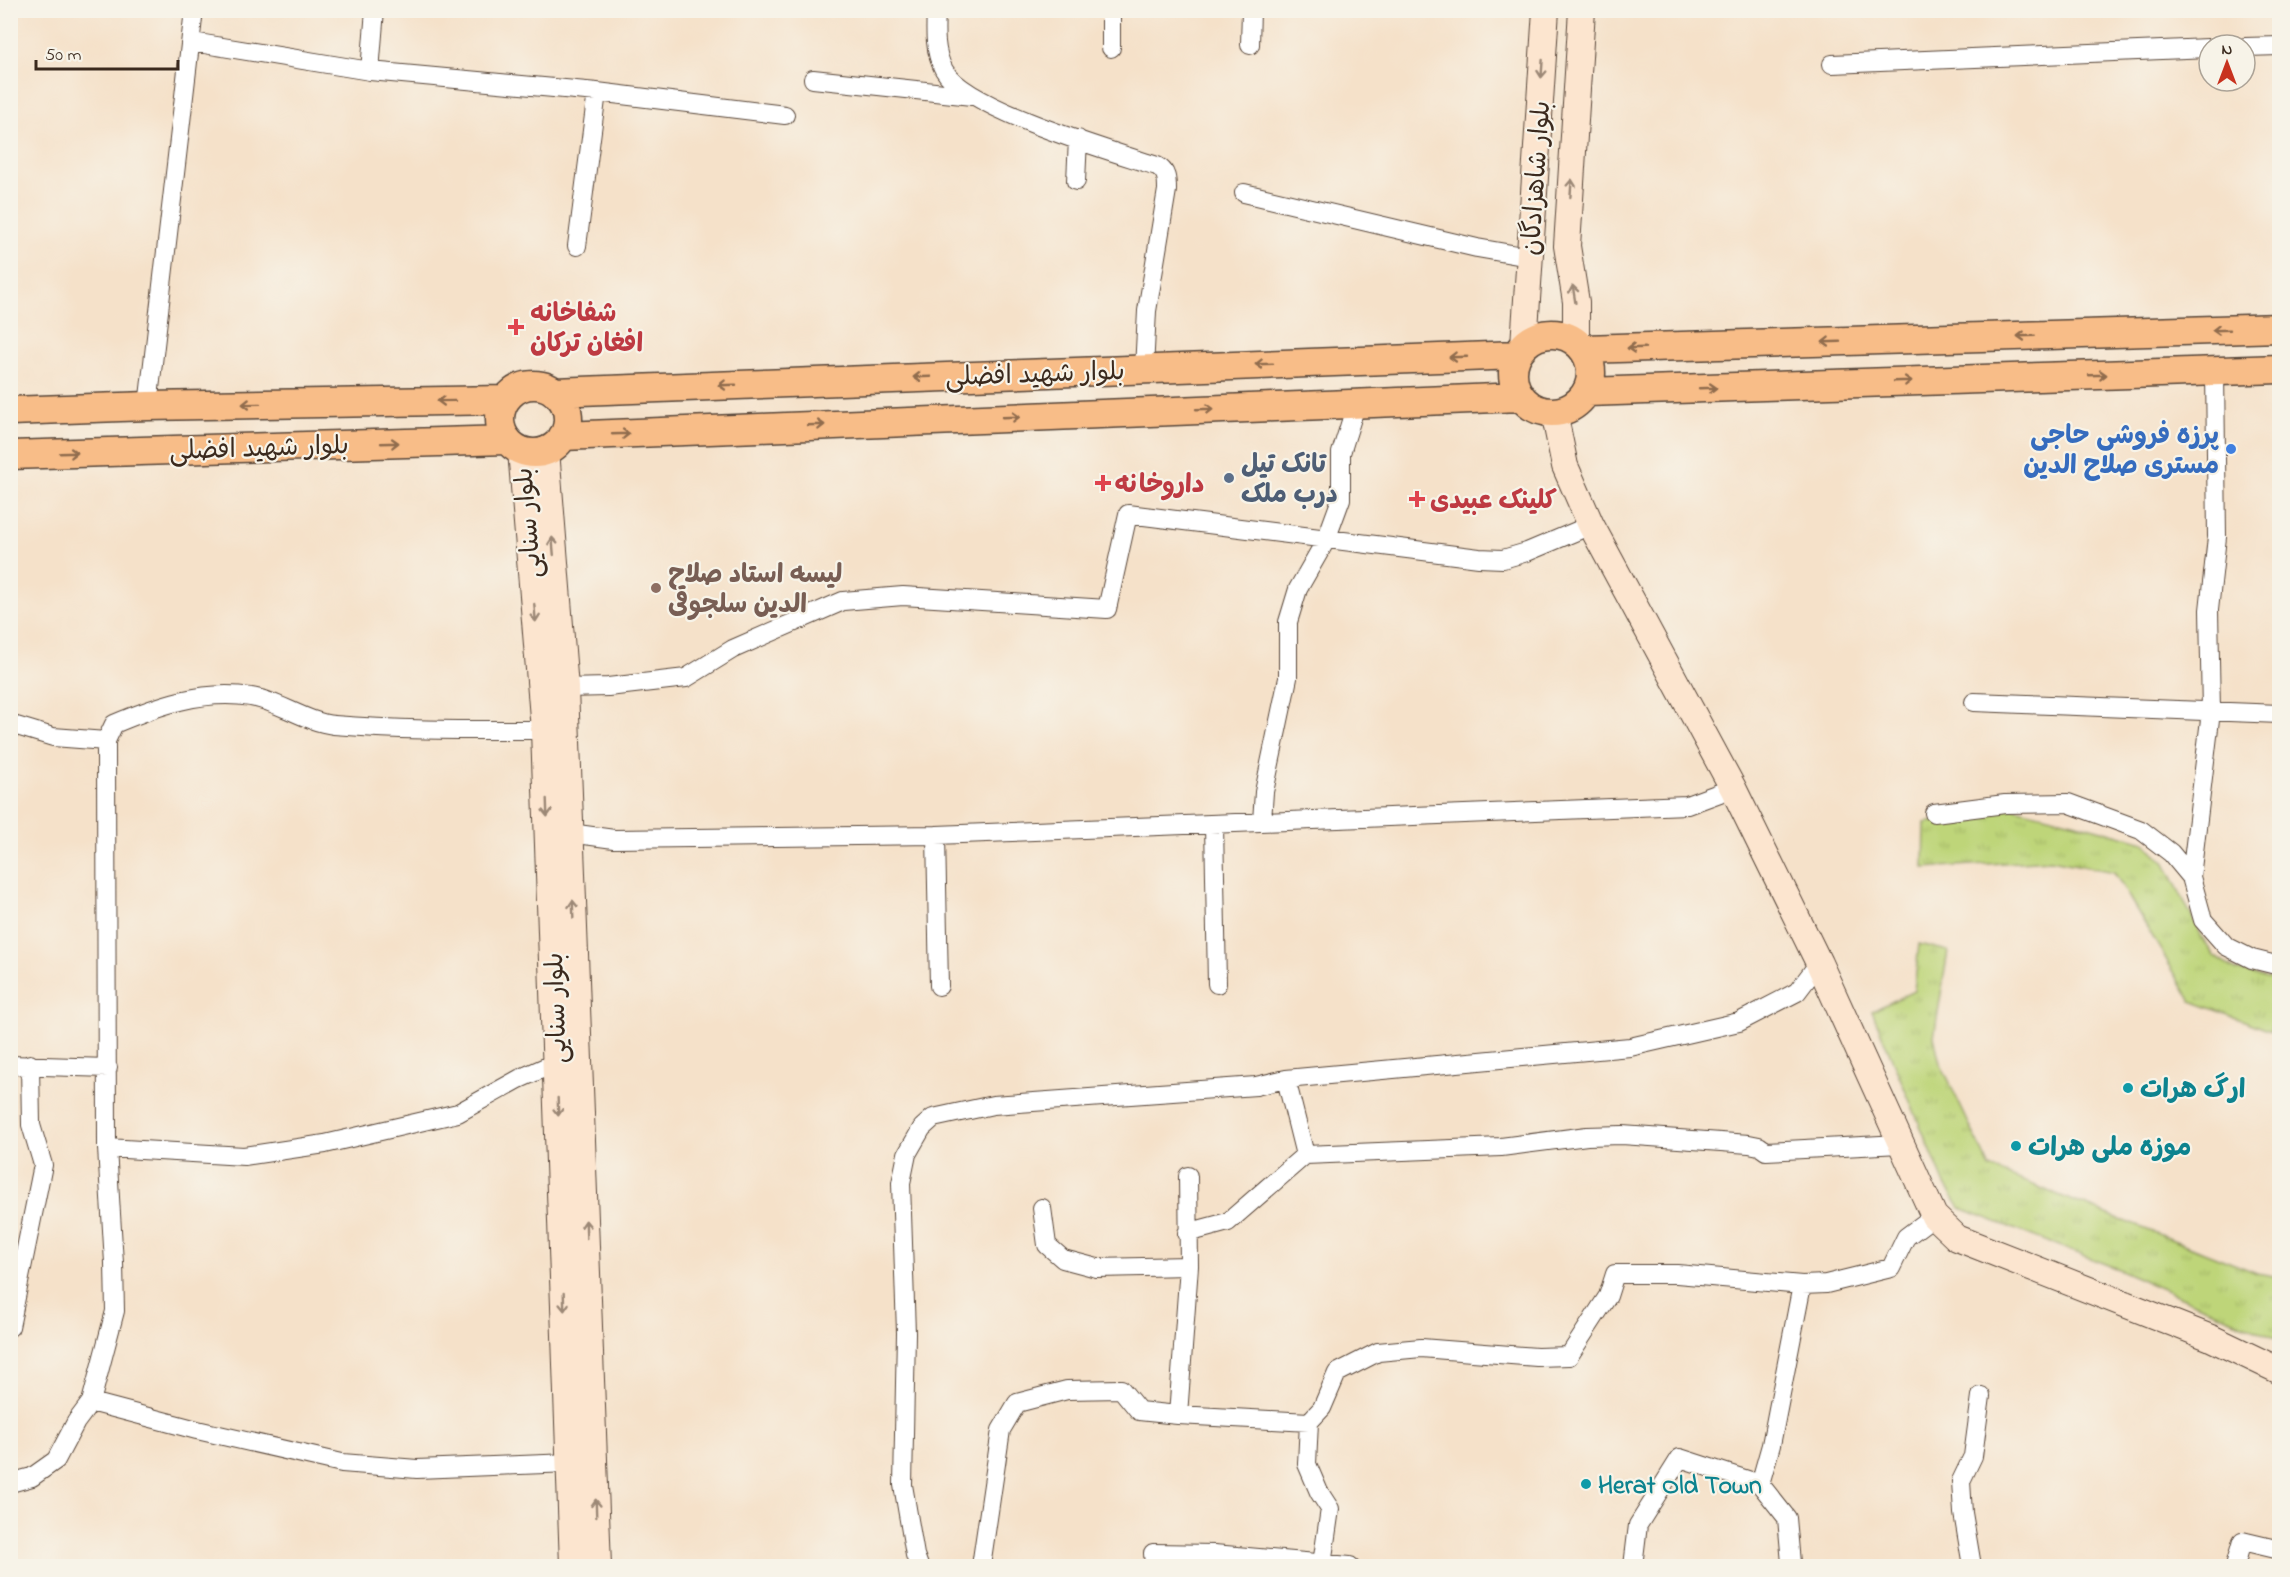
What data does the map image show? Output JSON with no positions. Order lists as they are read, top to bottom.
{
  "streets": {
    "main road": ["بلوار شاهزادگان", "بلوار شهید افضلی", "بلوار سنایی"]
  },
  "crossings": [
    ["بلوار شاهزادگان", "بلوار شهید افضلی"],
    ["بلوار شهید افضلی", "بلوار سنایی"]
  ],
  "places": {
    "health": ["شفاخانه افغان ترکان", "داروخانه", "کلینک عبیدی"],
    "other": [
      "پرزه فروشی حاجی مستری صلاح الدین",
      "تانک تیل درب ملک",
      "لیسه استاد صلاح الدین سلجوقی",
      "ارگ هرات",
      "موزه ملی هرات",
      "Herat Old Town"
    ]
  },
  "scale_bar": "50 m",
  "north": "top"
}
